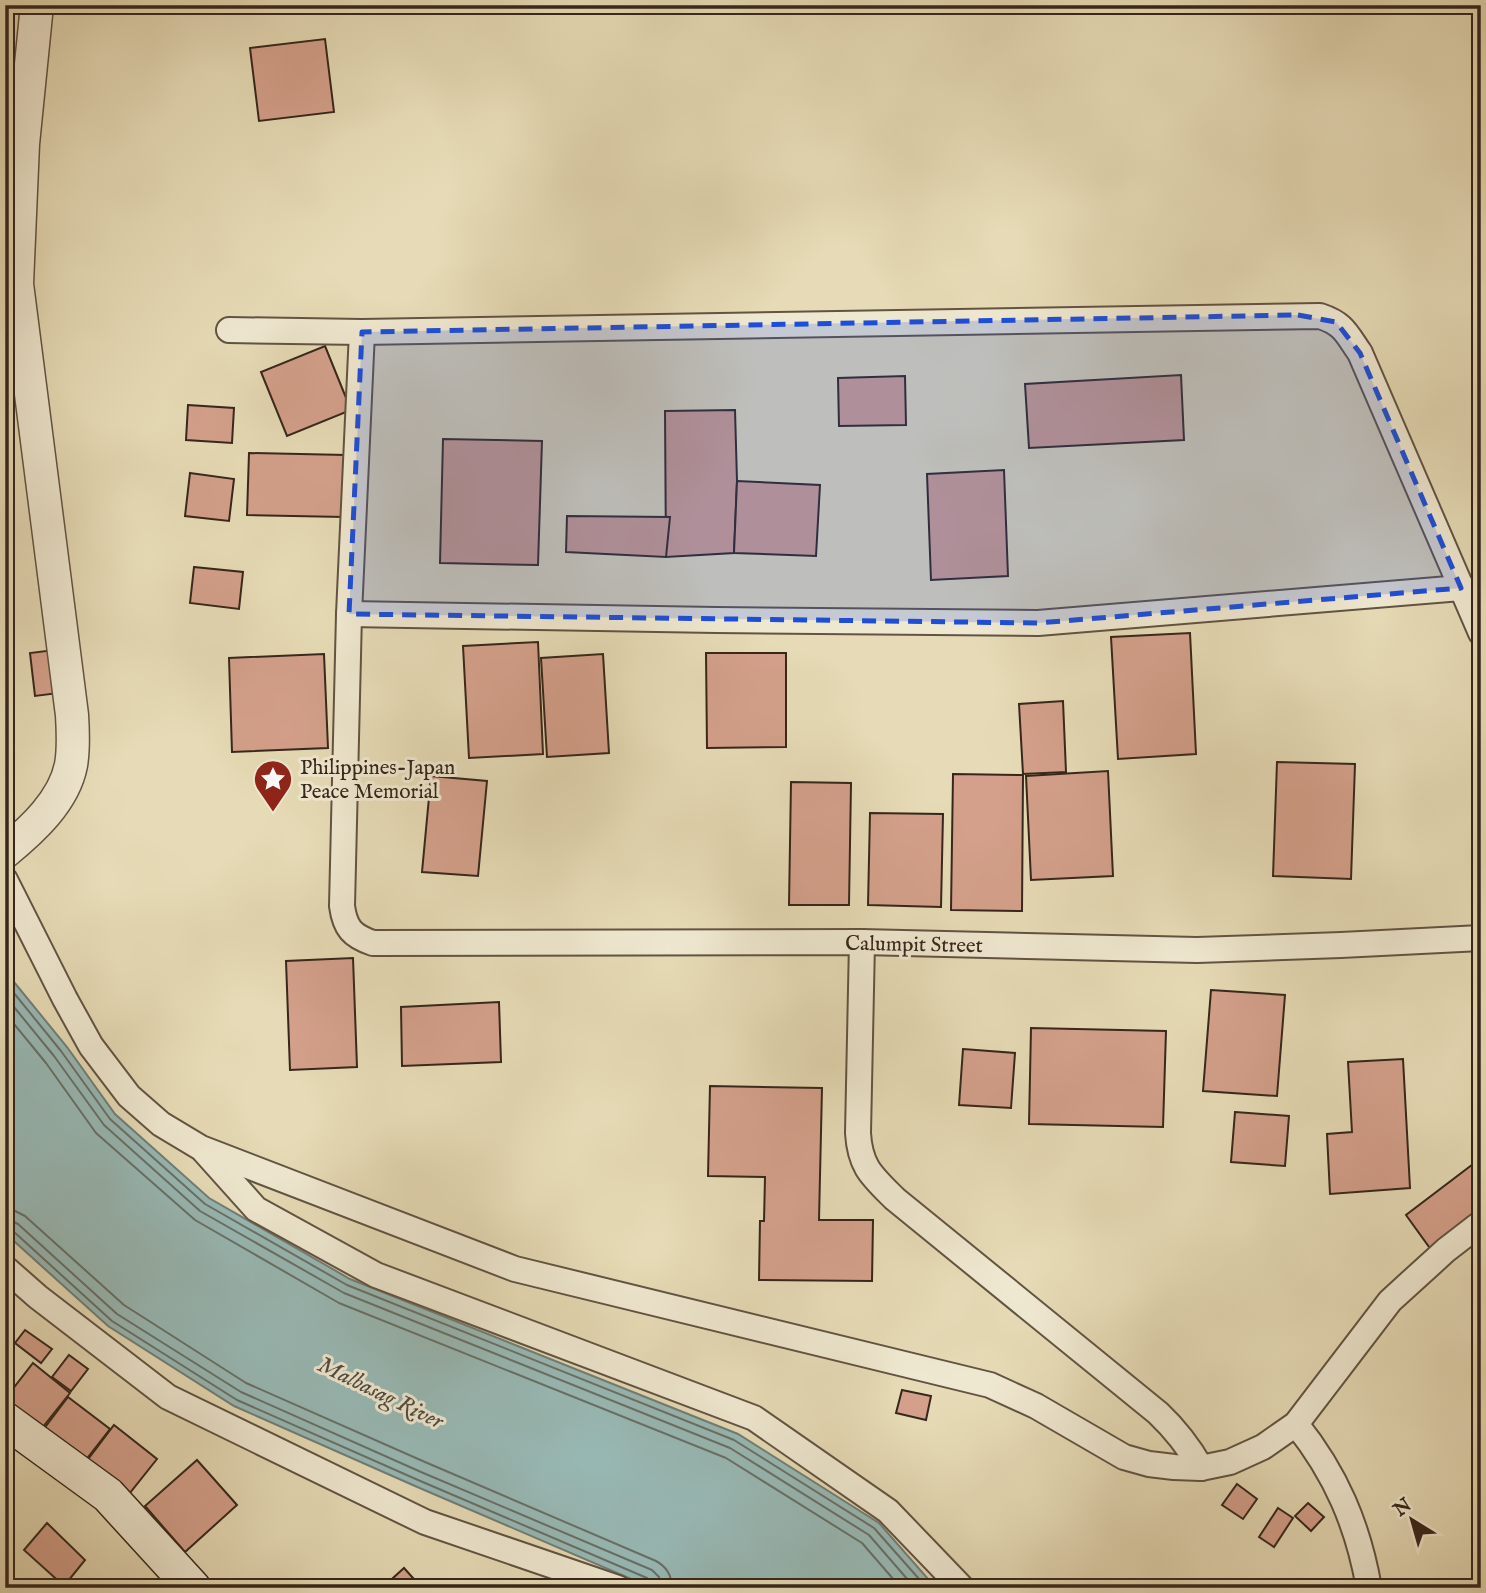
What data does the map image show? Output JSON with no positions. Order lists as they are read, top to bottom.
{
  "streets": {
    "street": ["Calumpit Street"]
  },
  "water": ["Malbasag River"],
  "places": {
    "place": ["Philippines-Japan Peace Memorial"]
  },
  "north": "top left"
}
